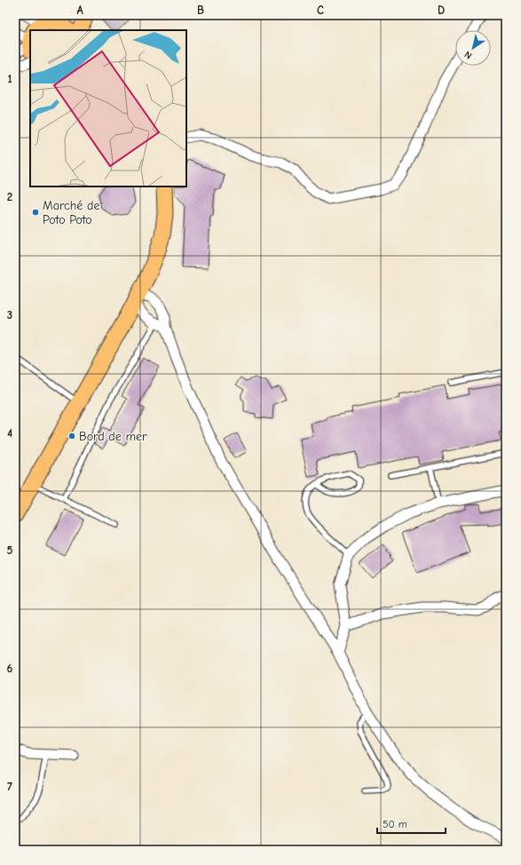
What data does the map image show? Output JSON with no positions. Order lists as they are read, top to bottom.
{
  "places": ["Marché de Poto Poto", "Bord de mer"],
  "scale_bar": "50 m",
  "north": "bottom left",
  "grid": {
    "columns": [
      "A",
      "B",
      "C",
      "D"
    ],
    "rows": [
      "1",
      "2",
      "3",
      "4",
      "5",
      "6",
      "7"
    ]
  }
}
